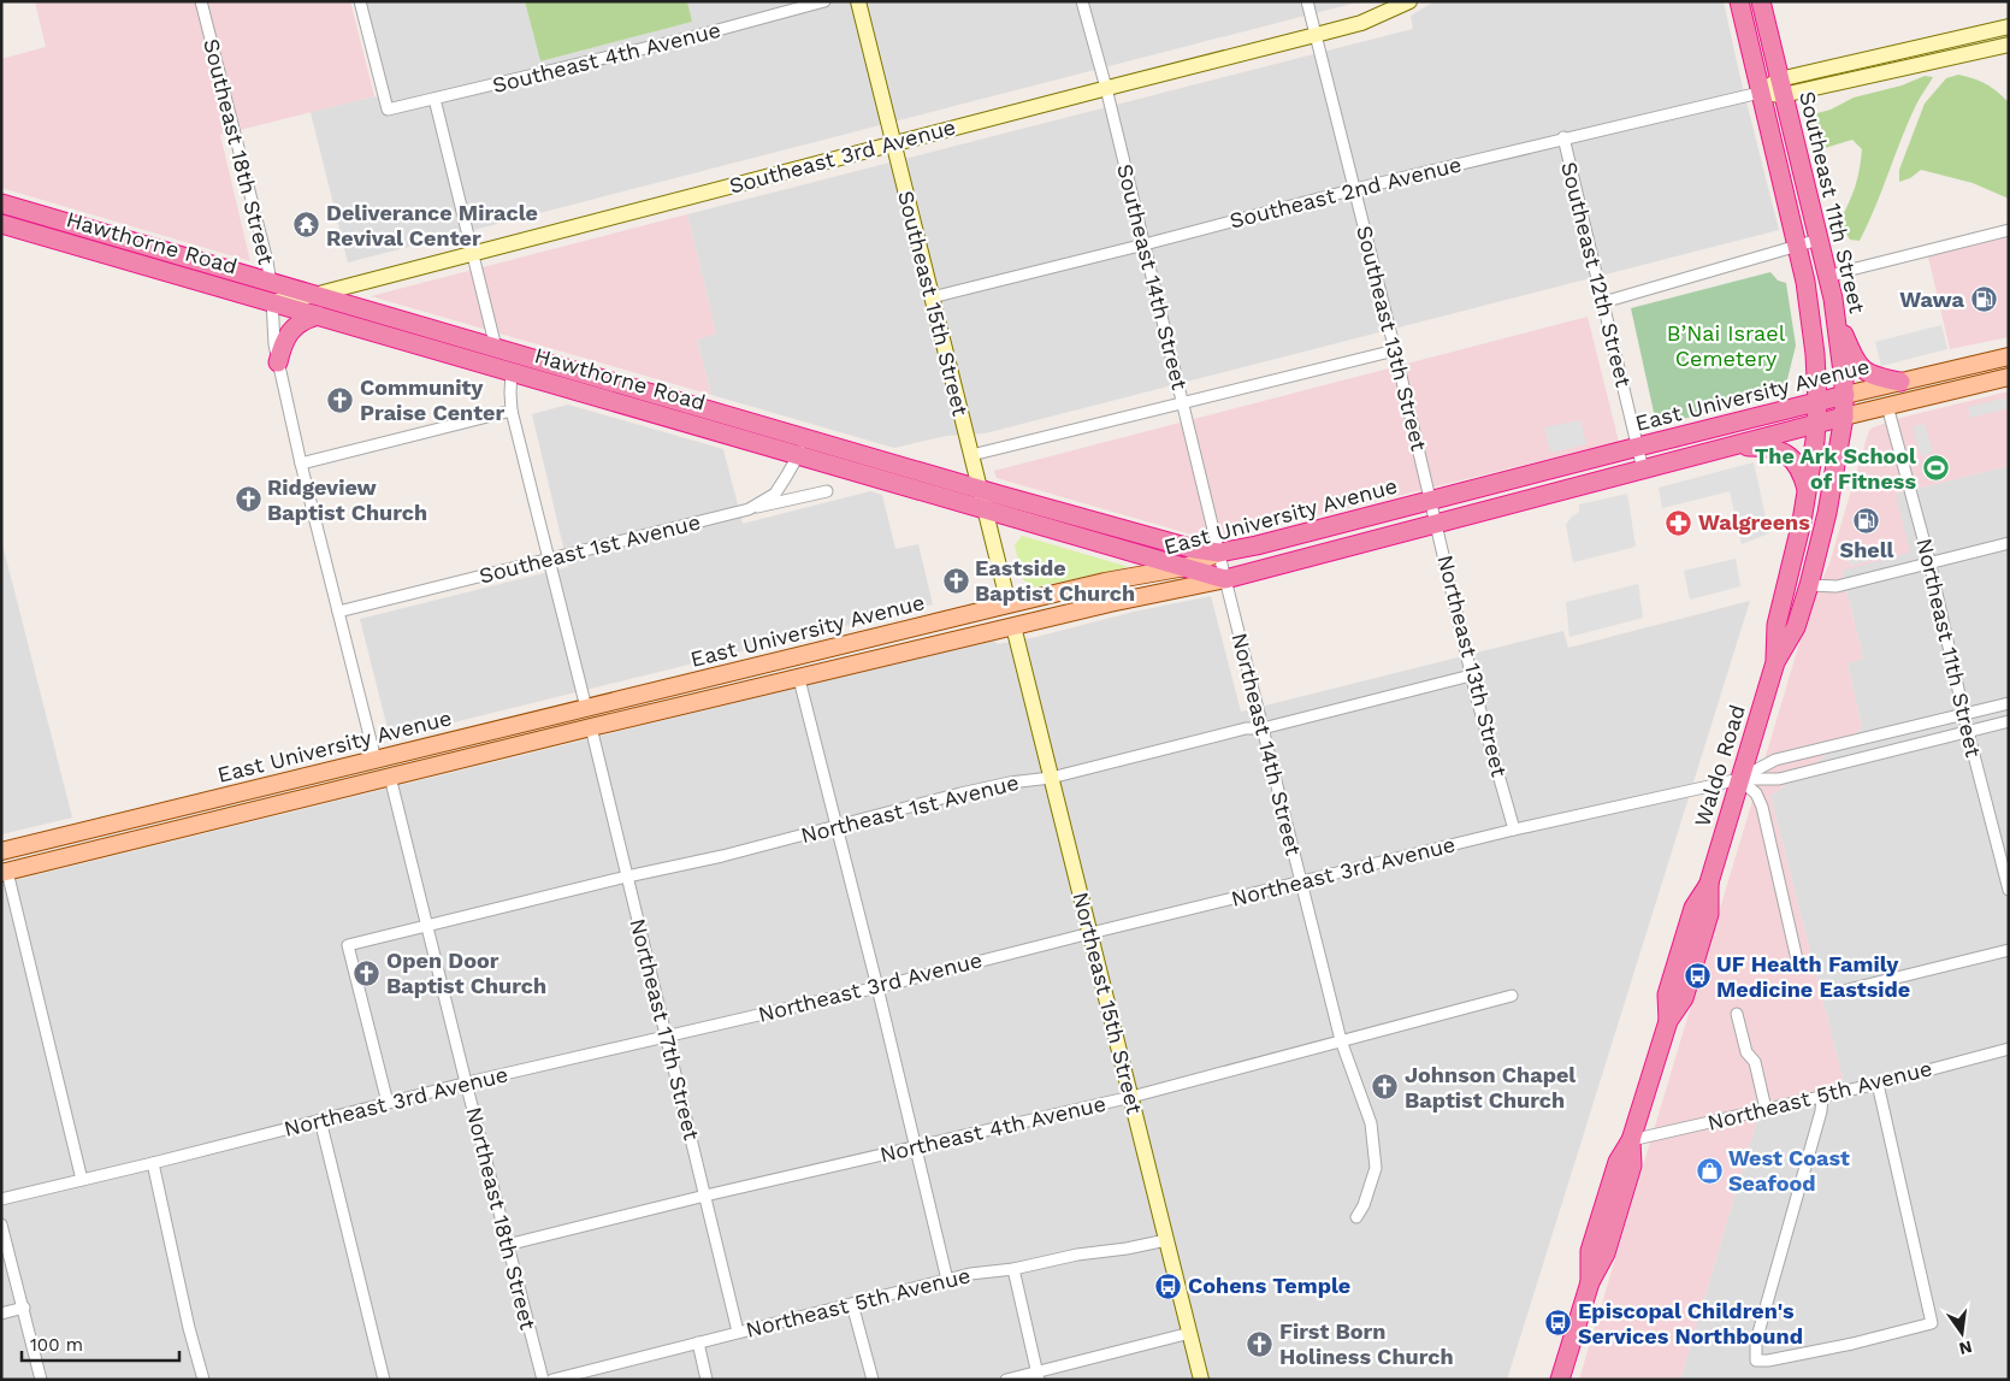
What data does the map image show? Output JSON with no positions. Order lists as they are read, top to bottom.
{
  "streets": {
    "highway": [
      "Southeast 11th Street",
      "Hawthorne Road",
      "East University Avenue",
      "Waldo Road"
    ],
    "street": [
      "Southeast 4th Avenue",
      "Southeast 18th Street",
      "Southeast 3rd Avenue",
      "Southeast 2nd Avenue",
      "Southeast 12th Street",
      "Southeast 14th Street",
      "Southeast 15th Street",
      "Southeast 13th Street",
      "Southeast 1st Avenue",
      "Northeast 11th Street",
      "Northeast 13th Street",
      "Northeast 14th Street",
      "Northeast 1st Avenue",
      "Northeast 3rd Avenue",
      "Northeast 15th Street",
      "Northeast 17th Street",
      "Northeast 5th Avenue",
      "Northeast 4th Avenue",
      "Northeast 18th Street"
    ]
  },
  "crossings": [
    ["Southeast 18th Street", "Southeast 3rd Avenue"],
    ["Southeast 18th Street", "Hawthorne Road"],
    ["Southeast 18th Street", "East University Avenue"],
    ["Southeast 18th Street", "Southeast 1st Avenue"],
    ["Southeast 3rd Avenue", "Hawthorne Road"],
    ["Southeast 3rd Avenue", "Southeast 14th Street"],
    ["Southeast 3rd Avenue", "Southeast 15th Street"],
    ["Southeast 3rd Avenue", "Southeast 13th Street"],
    ["Southeast 2nd Avenue", "Southeast 11th Street"],
    ["Southeast 2nd Avenue", "Southeast 12th Street"],
    ["Southeast 2nd Avenue", "Southeast 14th Street"],
    ["Southeast 2nd Avenue", "Southeast 15th Street"],
    ["Southeast 2nd Avenue", "Southeast 13th Street"],
    ["Southeast 11th Street", "East University Avenue"],
    ["Southeast 11th Street", "Waldo Road"],
    ["Hawthorne Road", "Southeast 14th Street"],
    ["Hawthorne Road", "Southeast 15th Street"],
    ["Hawthorne Road", "East University Avenue"],
    ["Hawthorne Road", "Southeast 1st Avenue"],
    ["Hawthorne Road", "Northeast 14th Street"],
    ["Southeast 12th Street", "East University Avenue"],
    ["Southeast 14th Street", "East University Avenue"],
    ["Southeast 14th Street", "Northeast 14th Street"],
    ["Southeast 15th Street", "East University Avenue"],
    ["Southeast 13th Street", "East University Avenue"],
    ["Southeast 13th Street", "Northeast 13th Street"],
    ["East University Avenue", "Northeast 11th Street"],
    ["East University Avenue", "Northeast 13th Street"],
    ["East University Avenue", "Northeast 14th Street"],
    ["East University Avenue", "Waldo Road"],
    ["East University Avenue", "Northeast 15th Street"],
    ["East University Avenue", "Northeast 17th Street"],
    ["East University Avenue", "Northeast 18th Street"],
    ["Northeast 11th Street", "Northeast 3rd Avenue"],
    ["Northeast 13th Street", "Northeast 1st Avenue"],
    ["Northeast 13th Street", "Northeast 3rd Avenue"],
    ["Northeast 14th Street", "Northeast 1st Avenue"],
    ["Northeast 14th Street", "Northeast 3rd Avenue"],
    ["Northeast 14th Street", "Northeast 4th Avenue"],
    ["Waldo Road", "Northeast 3rd Avenue"],
    ["Waldo Road", "Northeast 5th Avenue"],
    ["Northeast 1st Avenue", "Northeast 3rd Avenue"],
    ["Northeast 1st Avenue", "Northeast 15th Street"],
    ["Northeast 1st Avenue", "Northeast 17th Street"],
    ["Northeast 1st Avenue", "Northeast 18th Street"],
    ["Northeast 3rd Avenue", "Northeast 15th Street"],
    ["Northeast 3rd Avenue", "Northeast 17th Street"],
    ["Northeast 3rd Avenue", "Northeast 18th Street"],
    ["Northeast 15th Street", "Northeast 5th Avenue"],
    ["Northeast 15th Street", "Northeast 4th Avenue"],
    ["Northeast 17th Street", "Northeast 5th Avenue"],
    ["Northeast 17th Street", "Northeast 4th Avenue"],
    ["Northeast 4th Avenue", "Northeast 18th Street"]
  ],
  "parks": ["B’Nai Israel Cemetery"],
  "places": {
    "temple": ["Deliverance Miracle Revival Center"],
    "fuel station": ["Wawa", "Shell"],
    "church": [
      "Community Praise Center",
      "Ridgeview Baptist Church",
      "Eastside Baptist Church",
      "Open Door Baptist Church",
      "Johnson Chapel Baptist Church",
      "First Born Holiness Church"
    ],
    "sports": ["The Ark School of Fitness"],
    "pharmacy": ["Walgreens"],
    "bus stop": ["UF Health Family Medicine Eastside", "Cohens Temple", "Episcopal Children's Services Northbound"],
    "shop": ["West Coast Seafood"]
  },
  "scale_bar": "100 m",
  "north": "bottom"
}
